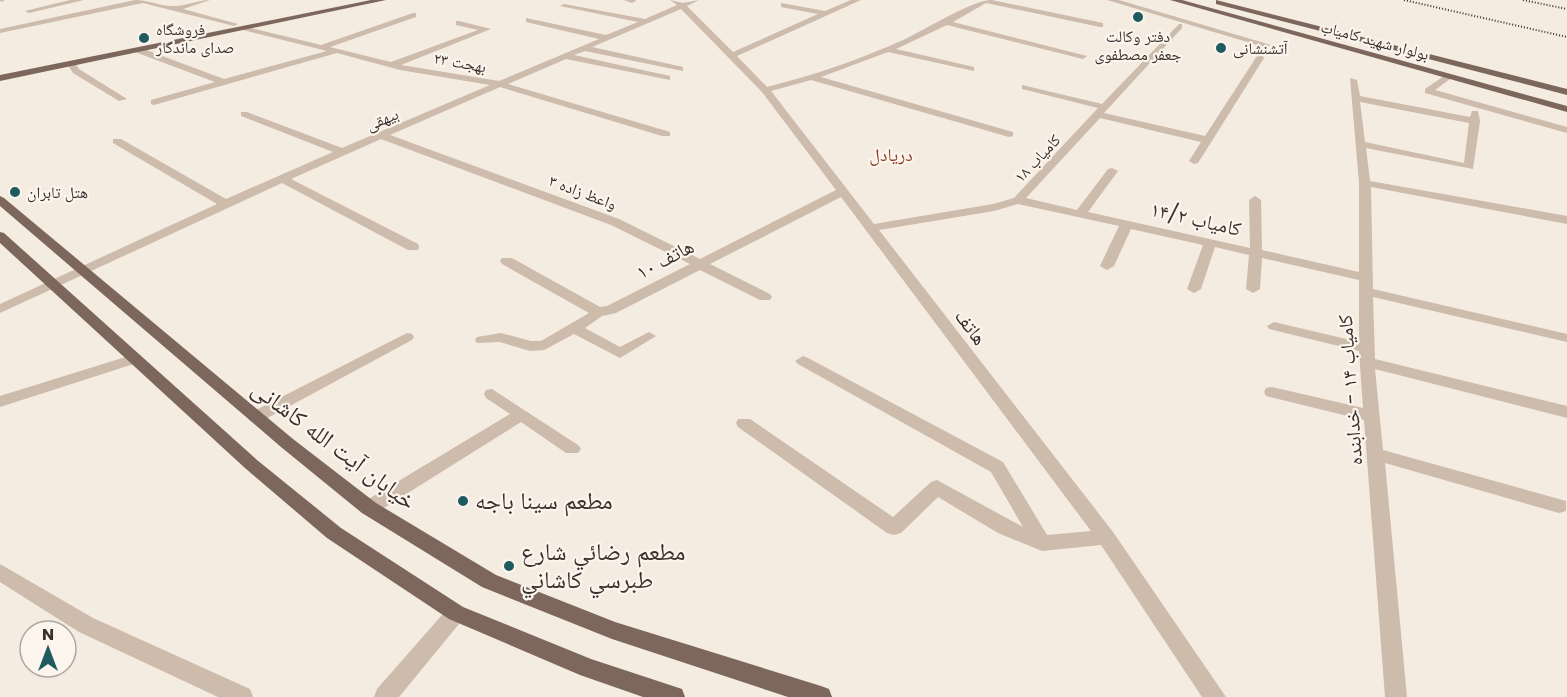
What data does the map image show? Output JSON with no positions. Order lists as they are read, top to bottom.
{
  "streets": {
    "main road": ["بولوار شهید کامیاب", "خیابان آیت الله کاشانی"],
    "street": [
      "بهجت ۲۳",
      "بیهقی",
      "کامیاب ۱۸",
      "واعظ زاده ۳",
      "کامیاب ۱۴/۲",
      "هاتف ۱۰",
      "هاتف",
      "کامیاب ۱۴ - خدابنده"
    ]
  },
  "crossings": [
    ["بهجت ۲۳", "بیهقی"],
    ["بیهقی", "واعظ زاده ۳"],
    ["بیهقی", "هاتف"],
    ["بیهقی", "خیابان آیت الله کاشانی"],
    ["کامیاب ۱۸", "کامیاب ۱۴/۲"],
    ["کامیاب ۱۸", "هاتف"],
    ["واعظ زاده ۳", "هاتف ۱۰"],
    ["کامیاب ۱۴/۲", "کامیاب ۱۴ - خدابنده"],
    ["هاتف ۱۰", "هاتف"]
  ],
  "districts": ["دریادل"],
  "places": [
    "دفتر وکالت جعفر مصطفوی",
    "فروشگاه صدای ماندگار",
    "آتشنشانی",
    "هتل تابران",
    "مطعم سينا باجه",
    "مطعم رضائي شارع طبرسي كاشاني"
  ],
  "north": "top"
}
